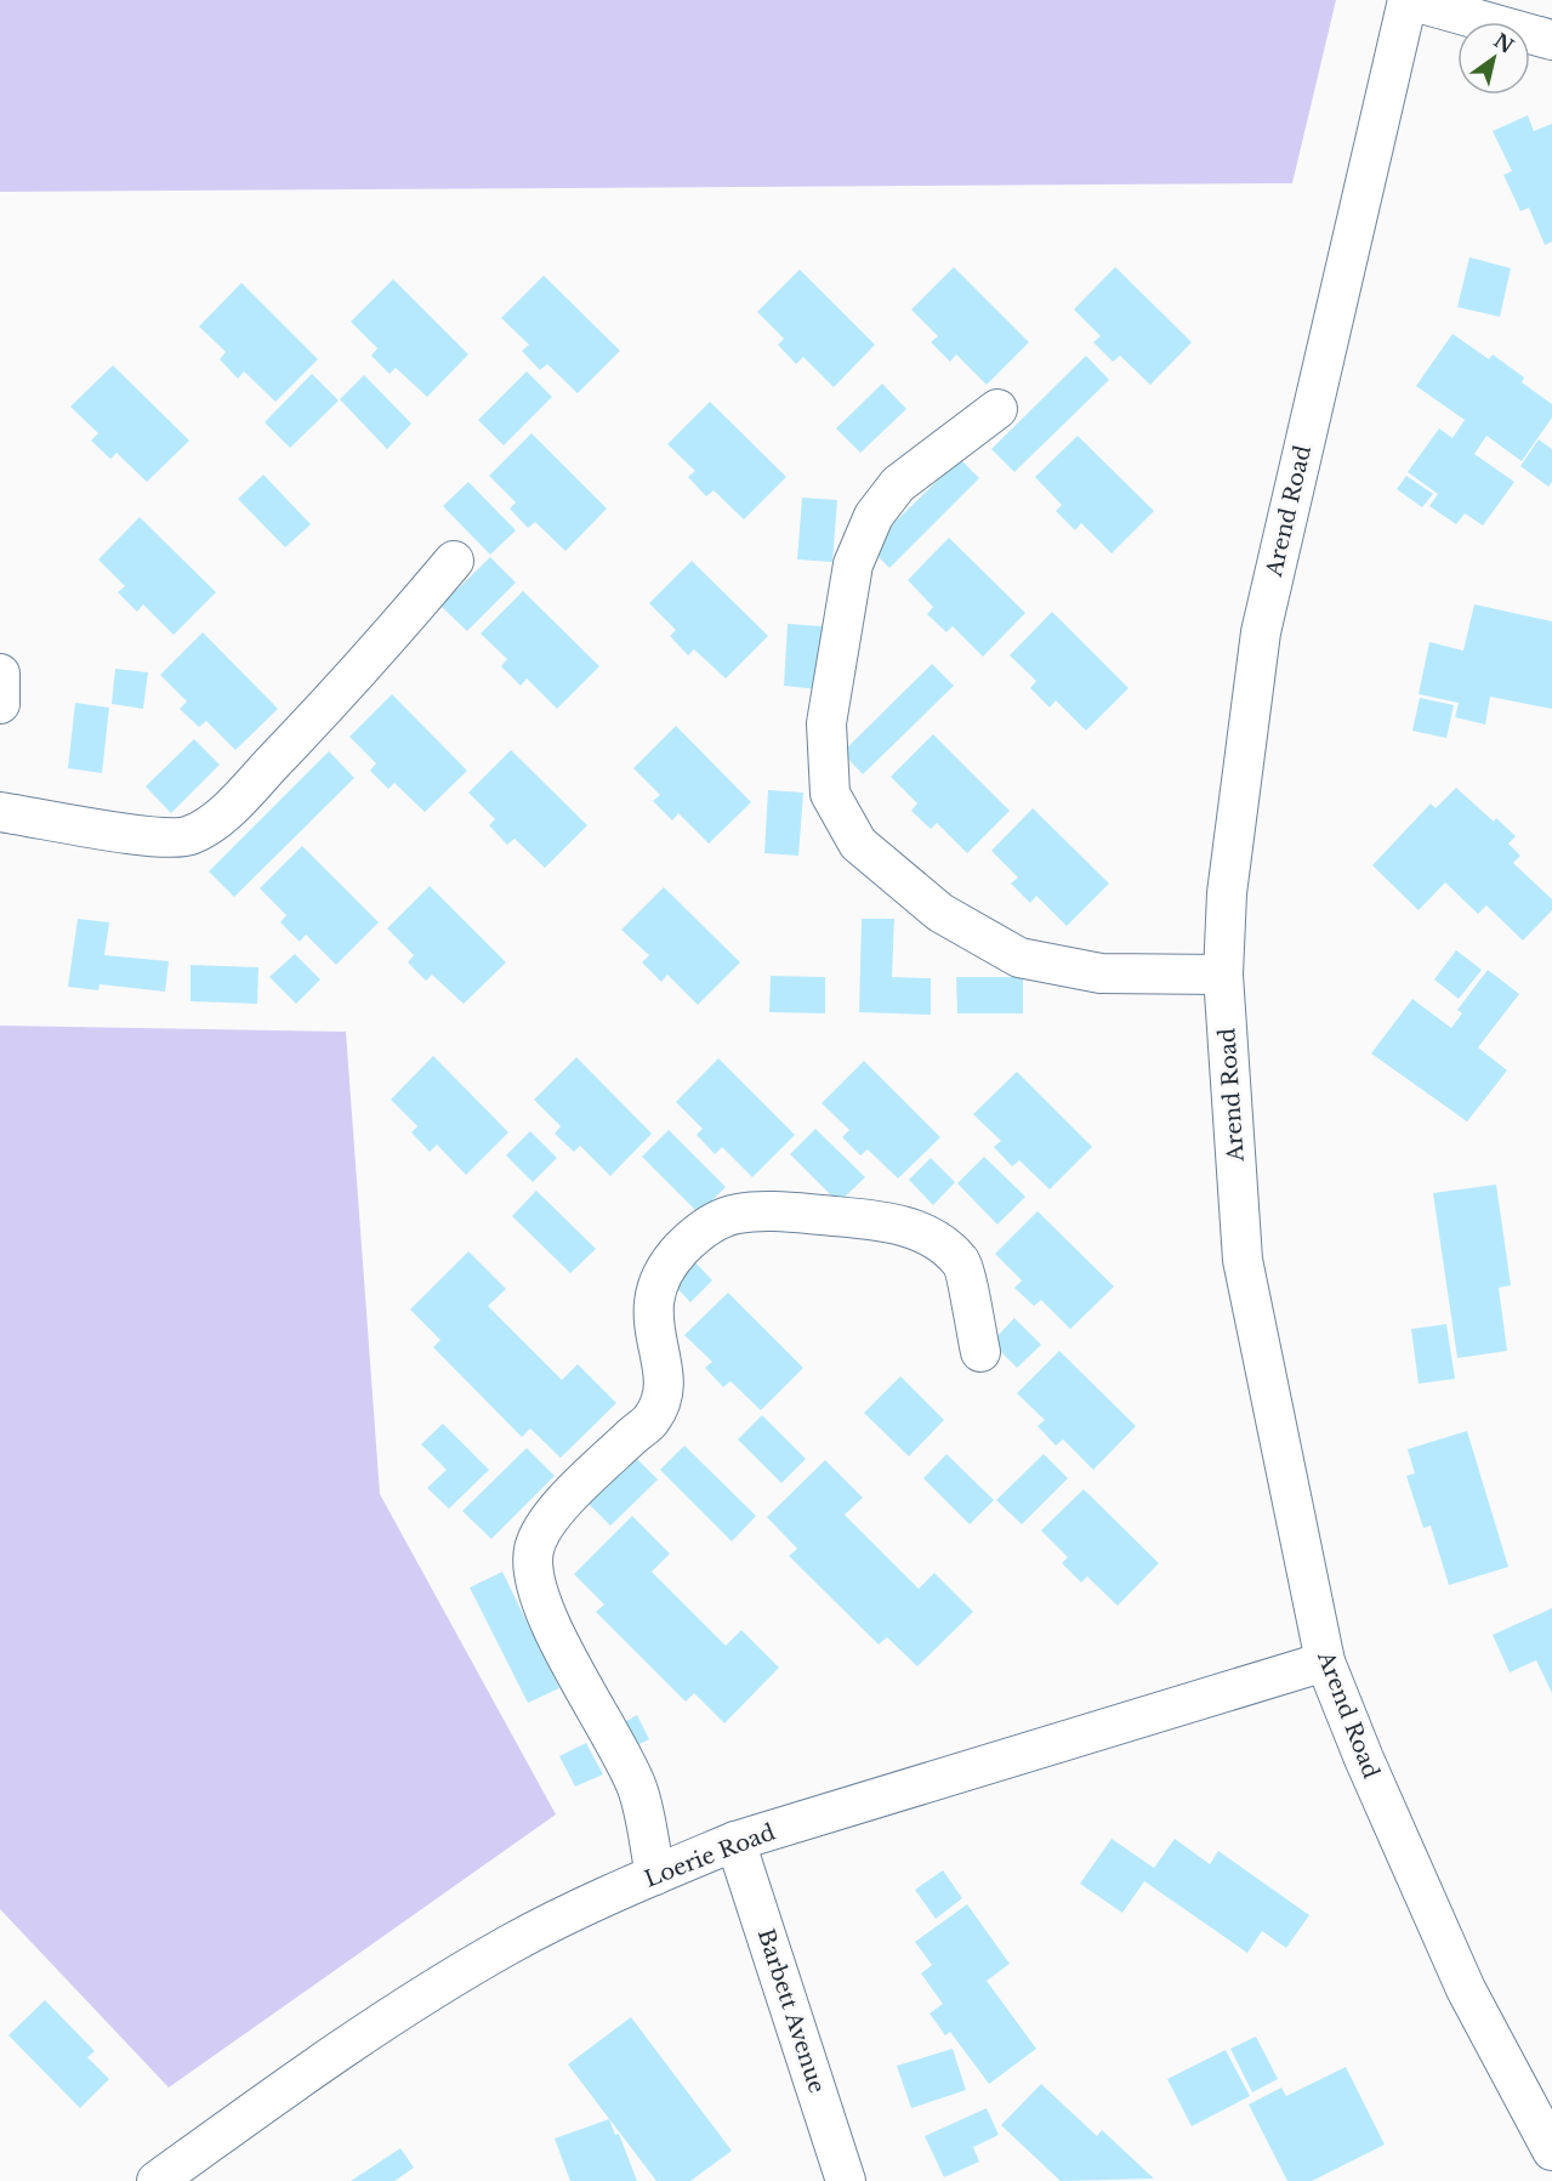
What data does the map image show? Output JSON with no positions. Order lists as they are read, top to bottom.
{
  "streets": {
    "street": ["Arend Road", "Loerie Road", "Barbett Avenue"]
  },
  "crossings": [
    ["Arend Road", "Loerie Road"],
    ["Loerie Road", "Barbett Avenue"]
  ],
  "north": "top right"
}
